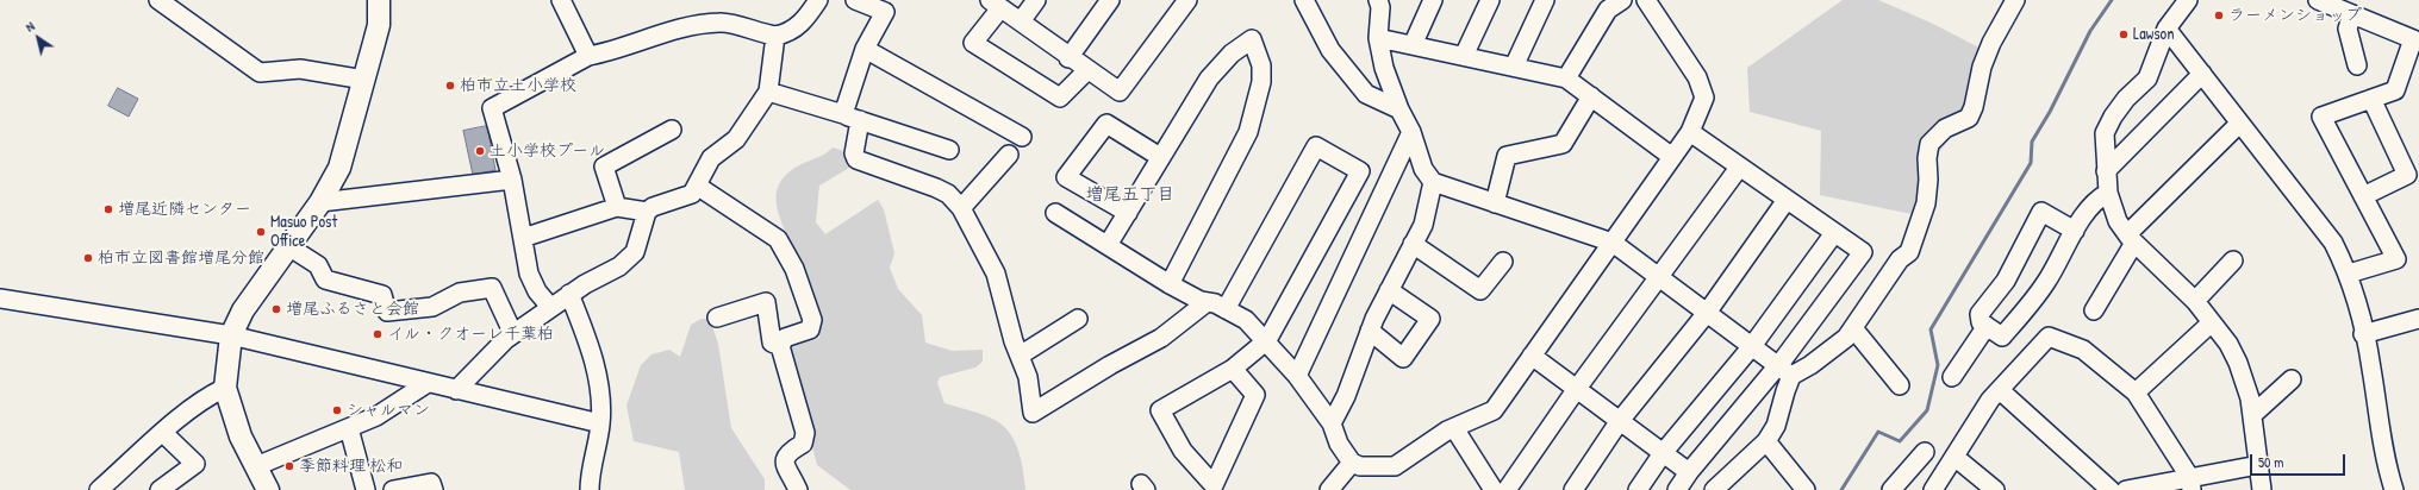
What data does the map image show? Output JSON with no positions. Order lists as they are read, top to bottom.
{
  "districts": ["増尾五丁目"],
  "places": [
    "ラーメンショップ",
    "Lawson",
    "柏市立土小学校",
    "土小学校プール",
    "増尾近隣センター",
    "Masuo Post Office",
    "柏市立図書館増尾分館",
    "増尾ふるさと会館",
    "イル・クオーレ千葉柏",
    "シャルマン",
    "季節料理 松和"
  ],
  "scale_bar": "50 m",
  "north": "top left"
}
